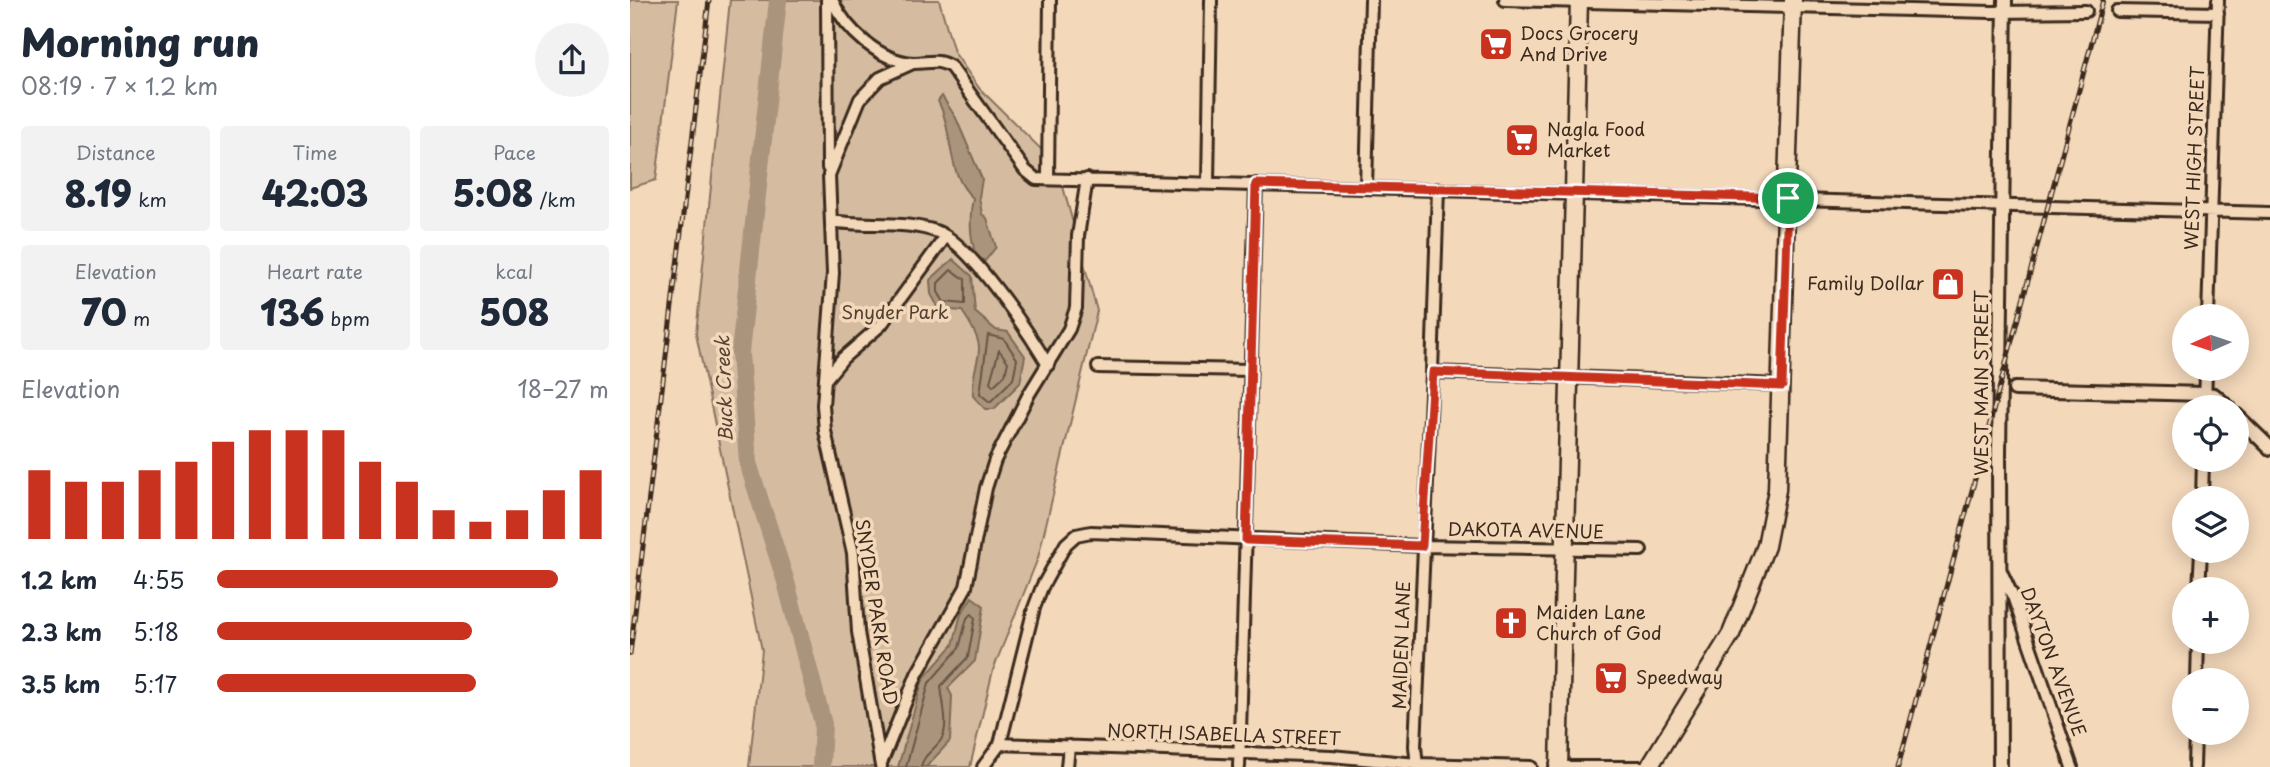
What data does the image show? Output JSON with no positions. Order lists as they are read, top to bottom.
{
  "streets": {
    "street": [
      "WEST HIGH STREET",
      "WEST MAIN STREET",
      "DAKOTA AVENUE",
      "SNYDER PARK ROAD",
      "MAIDEN LANE",
      "DAYTON AVENUE",
      "NORTH ISABELLA STREET"
    ]
  },
  "crossings": [
    ["WEST MAIN STREET", "DAYTON AVENUE"],
    ["DAKOTA AVENUE", "MAIDEN LANE"],
    ["DAKOTA AVENUE", "NORTH ISABELLA STREET"],
    ["MAIDEN LANE", "NORTH ISABELLA STREET"]
  ],
  "water": ["Buck Creek"],
  "parks": ["Snyder Park"],
  "places": {
    "supermarket": ["Docs Grocery And Drive", "Nagla Food Market", "Speedway"],
    "shop": ["Family Dollar"],
    "church": ["Maiden Lane Church of God"]
  },
  "north": "left",
  "page": {
    "heading": ["Morning run", "08:19 · 7 × 1.2 km"],
    "stats": [
      ["Distance", "8.19 km"],
      ["Time", "42:03"],
      ["Pace", "5:08 /km"],
      ["Elevation", "70 m"],
      ["Heart rate", "136 bpm"],
      ["kcal", "508"]
    ],
    "map_buttons": ["+", "−"],
    "chart": ["Elevation", "18–27 m"],
    "list": [
      {
        "name": "1.2 km",
        "note": "4:55"
      },
      {
        "name": "2.3 km",
        "note": "5:18"
      },
      {
        "name": "3.5 km",
        "note": "5:17"
      }
    ]
  }
}
